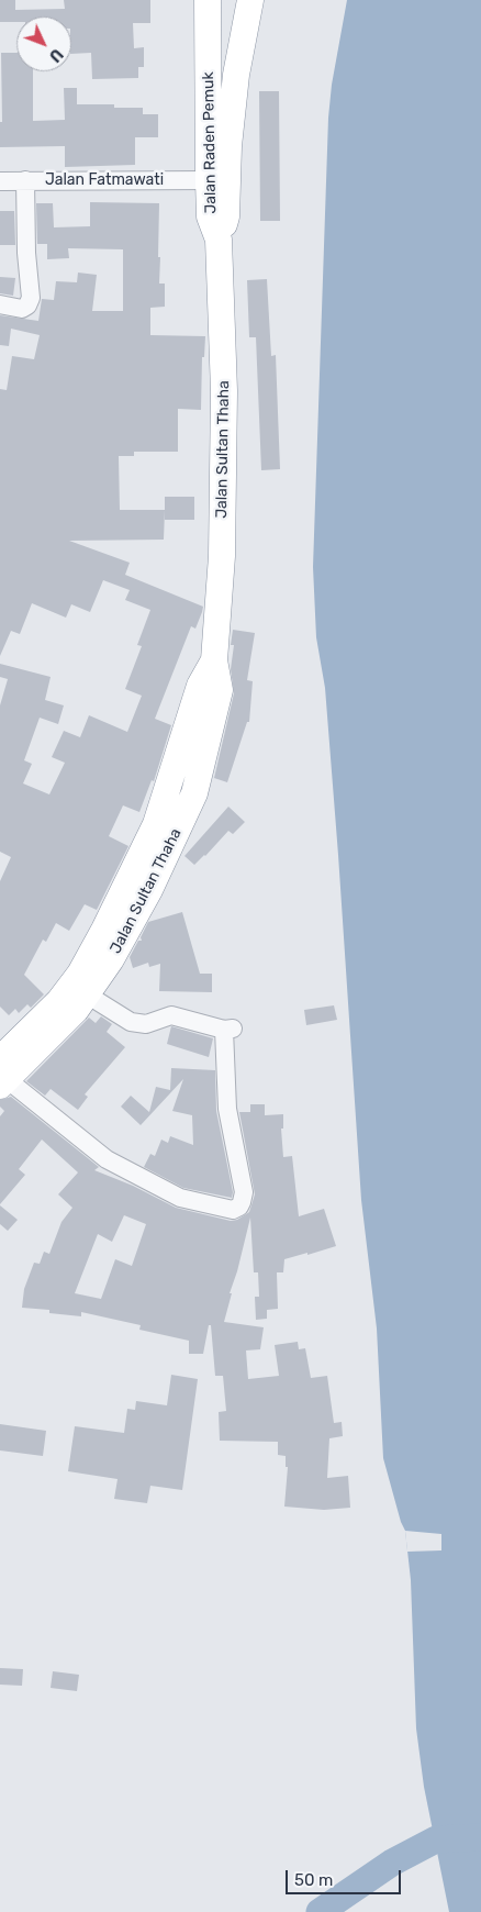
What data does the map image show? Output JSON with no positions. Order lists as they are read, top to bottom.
{
  "streets": {
    "highway": ["Jalan Raden Pemuk", "Jalan Sultan Thaha"],
    "street": ["Jalan Fatmawati"]
  },
  "crossings": [
    ["Jalan Raden Pemuk", "Jalan Fatmawati"],
    ["Jalan Raden Pemuk", "Jalan Sultan Thaha"]
  ],
  "scale_bar": "50 m",
  "north": "bottom right"
}
